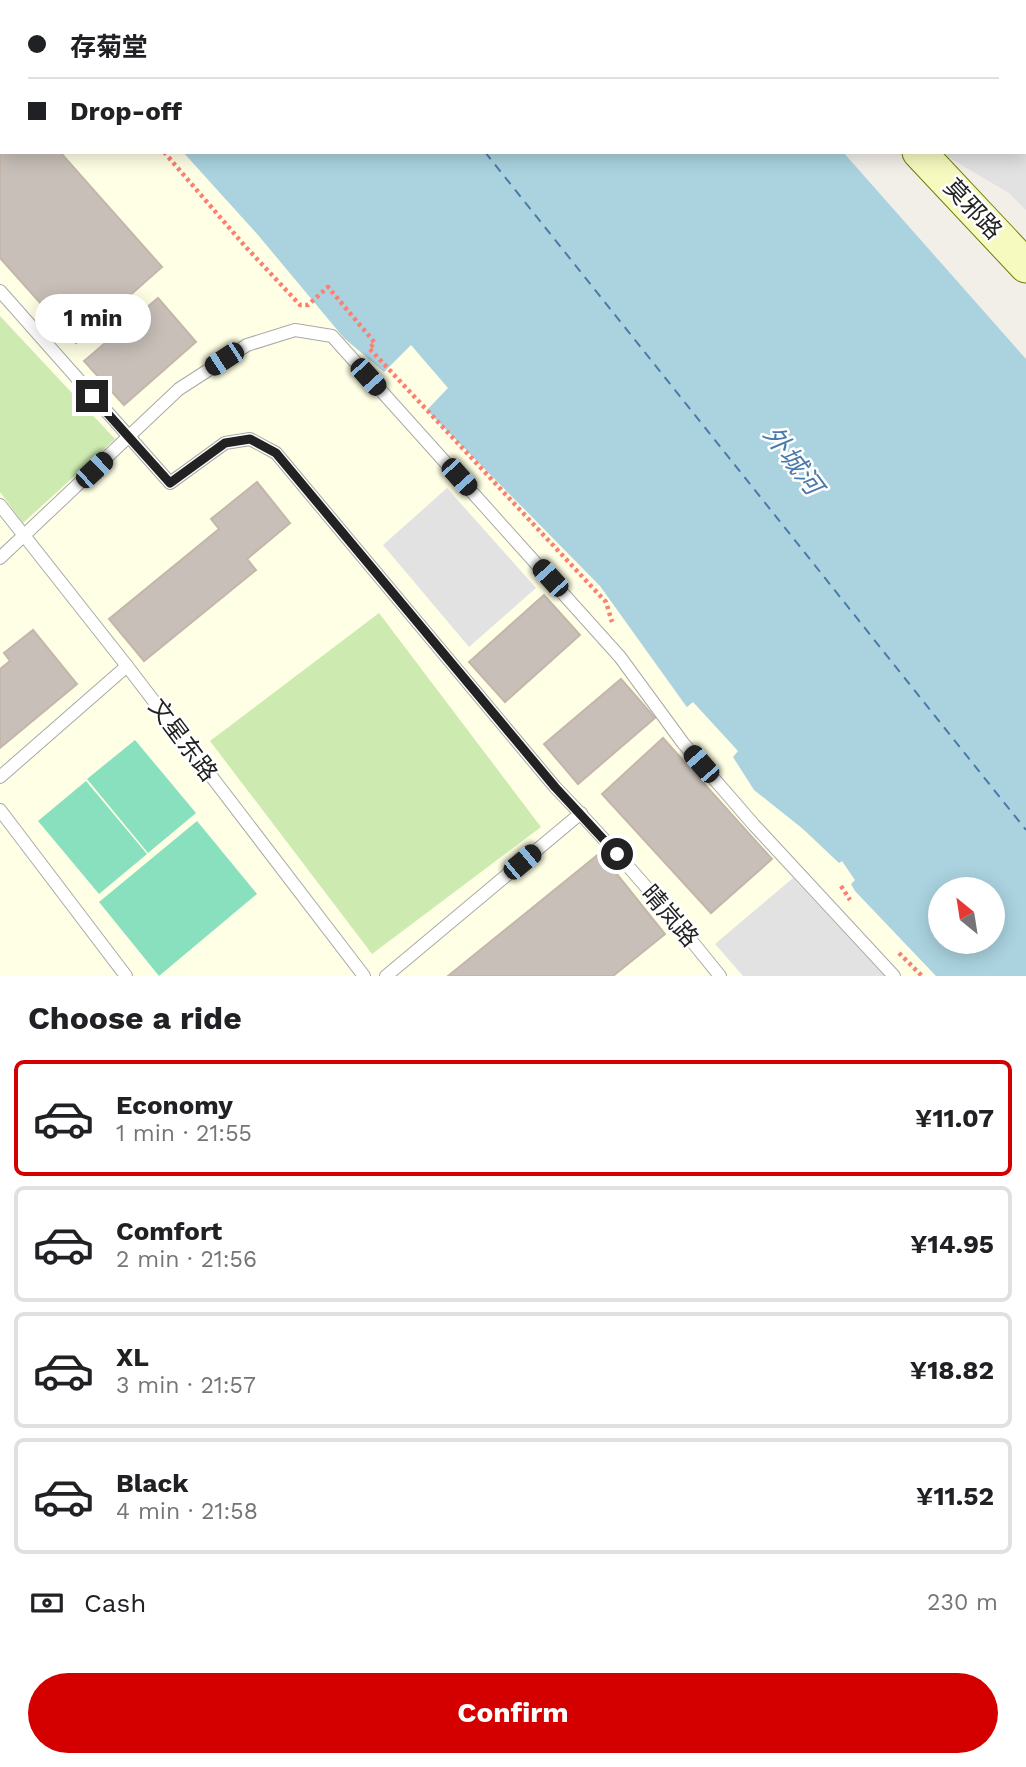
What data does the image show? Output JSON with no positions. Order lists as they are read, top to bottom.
{
  "streets": {
    "main road": ["莫邪路"],
    "lane": ["文星东路", "晴岚路"]
  },
  "water": ["外城河"],
  "north": "top left",
  "page": {
    "banner": ["存菊堂", "Drop-off"],
    "bubble": "1 min",
    "heading": "Choose a ride",
    "list": [
      {
        "name": "Economy",
        "note": "1 min · 21:55",
        "value": "¥11.07"
      },
      {
        "name": "Comfort",
        "note": "2 min · 21:56",
        "value": "¥14.95"
      },
      {
        "name": "XL",
        "note": "3 min · 21:57",
        "value": "¥18.82"
      },
      {
        "name": "Black",
        "note": "4 min · 21:58",
        "value": "¥11.52"
      }
    ],
    "pay": ["Cash", "230 m"],
    "buttons": "Confirm"
  }
}
